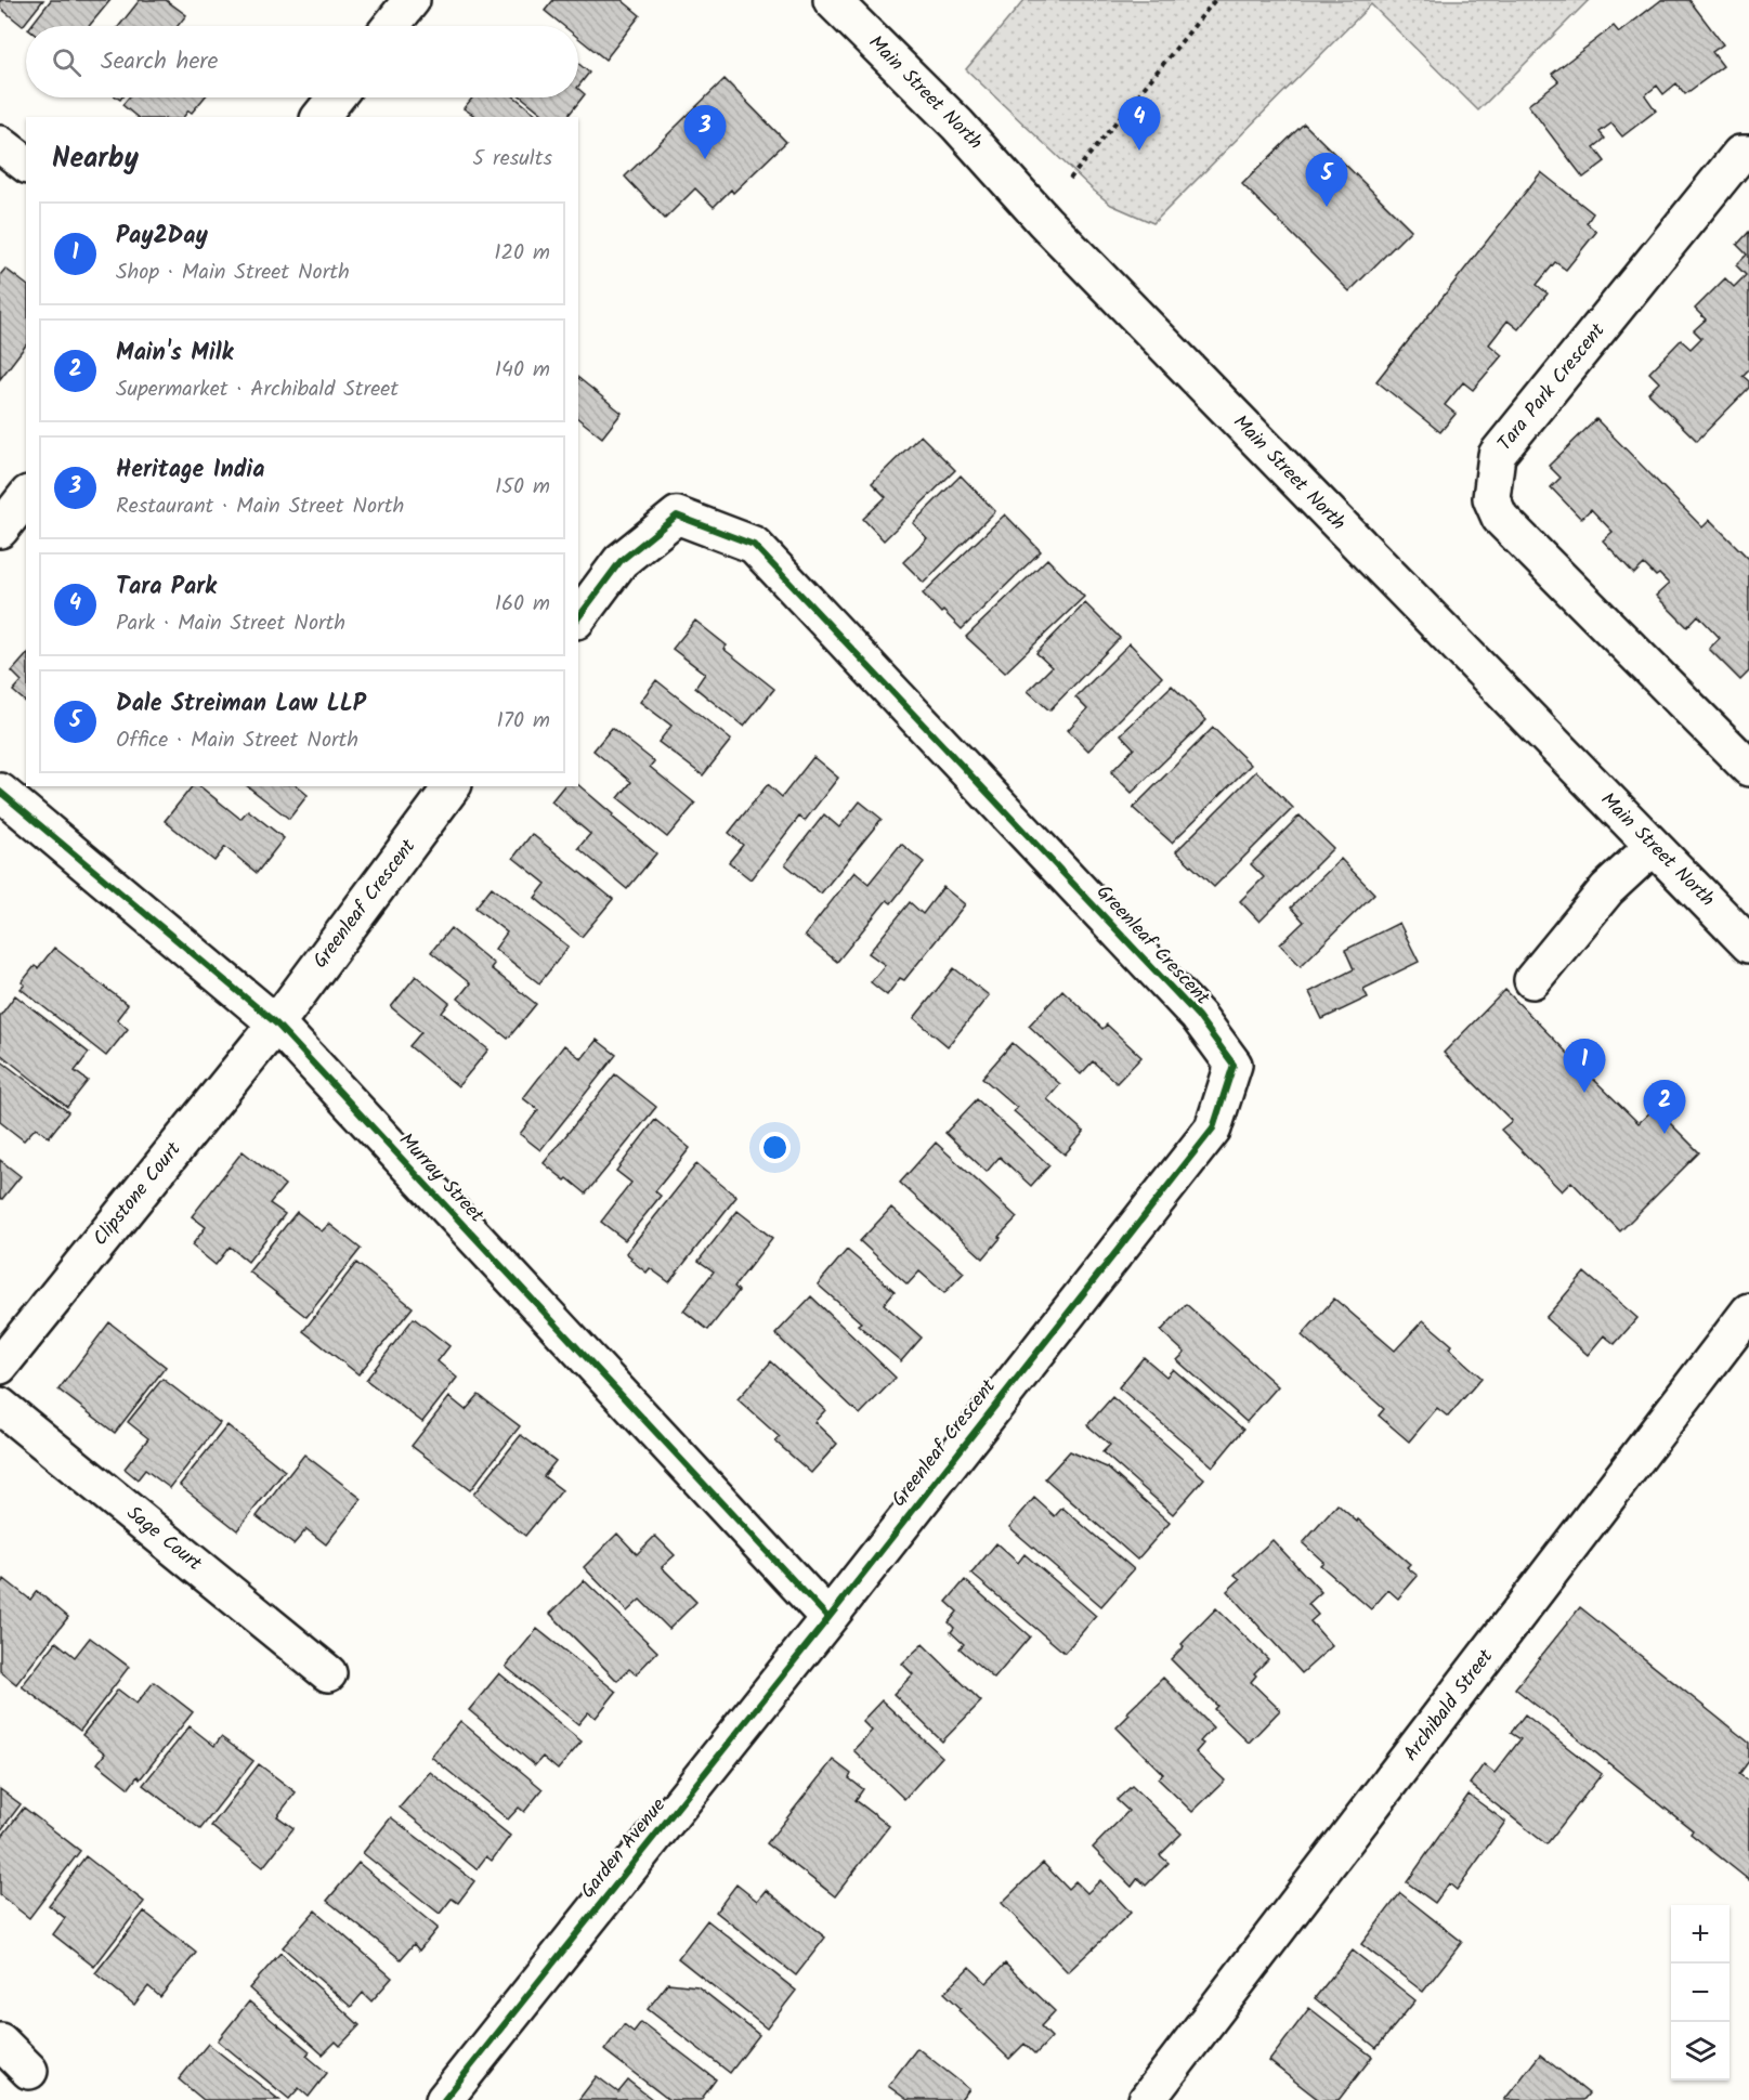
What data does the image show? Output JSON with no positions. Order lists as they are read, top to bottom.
{
  "streets": {
    "street": [
      "Main Street North",
      "Tara Park Crescent",
      "Greenleaf Crescent",
      "Murray Street",
      "Clipstone Court",
      "Sage Court",
      "Archibald Street",
      "Garden Avenue"
    ]
  },
  "crossings": [
    ["Greenleaf Crescent", "Murray Street"],
    ["Greenleaf Crescent", "Clipstone Court"],
    ["Greenleaf Crescent", "Garden Avenue"],
    ["Murray Street", "Clipstone Court"],
    ["Murray Street", "Garden Avenue"]
  ],
  "page": {
    "search": "Search here",
    "pins": [
      "4",
      "3",
      "5",
      "1",
      "2"
    ],
    "heading": ["Nearby", "5 results"],
    "list": [
      {
        "mark": "1",
        "name": "Pay2Day",
        "note": "Shop · Main Street North",
        "value": "120 m"
      },
      {
        "mark": "2",
        "name": "Main's Milk",
        "note": "Supermarket · Archibald Street",
        "value": "140 m"
      },
      {
        "mark": "3",
        "name": "Heritage India",
        "note": "Restaurant · Main Street North",
        "value": "150 m"
      },
      {
        "mark": "4",
        "name": "Tara Park",
        "note": "Park · Main Street North",
        "value": "160 m"
      },
      {
        "mark": "5",
        "name": "Dale Streiman Law LLP",
        "note": "Office · Main Street North",
        "value": "170 m"
      }
    ],
    "map_buttons": ["+", "−"]
  }
}
